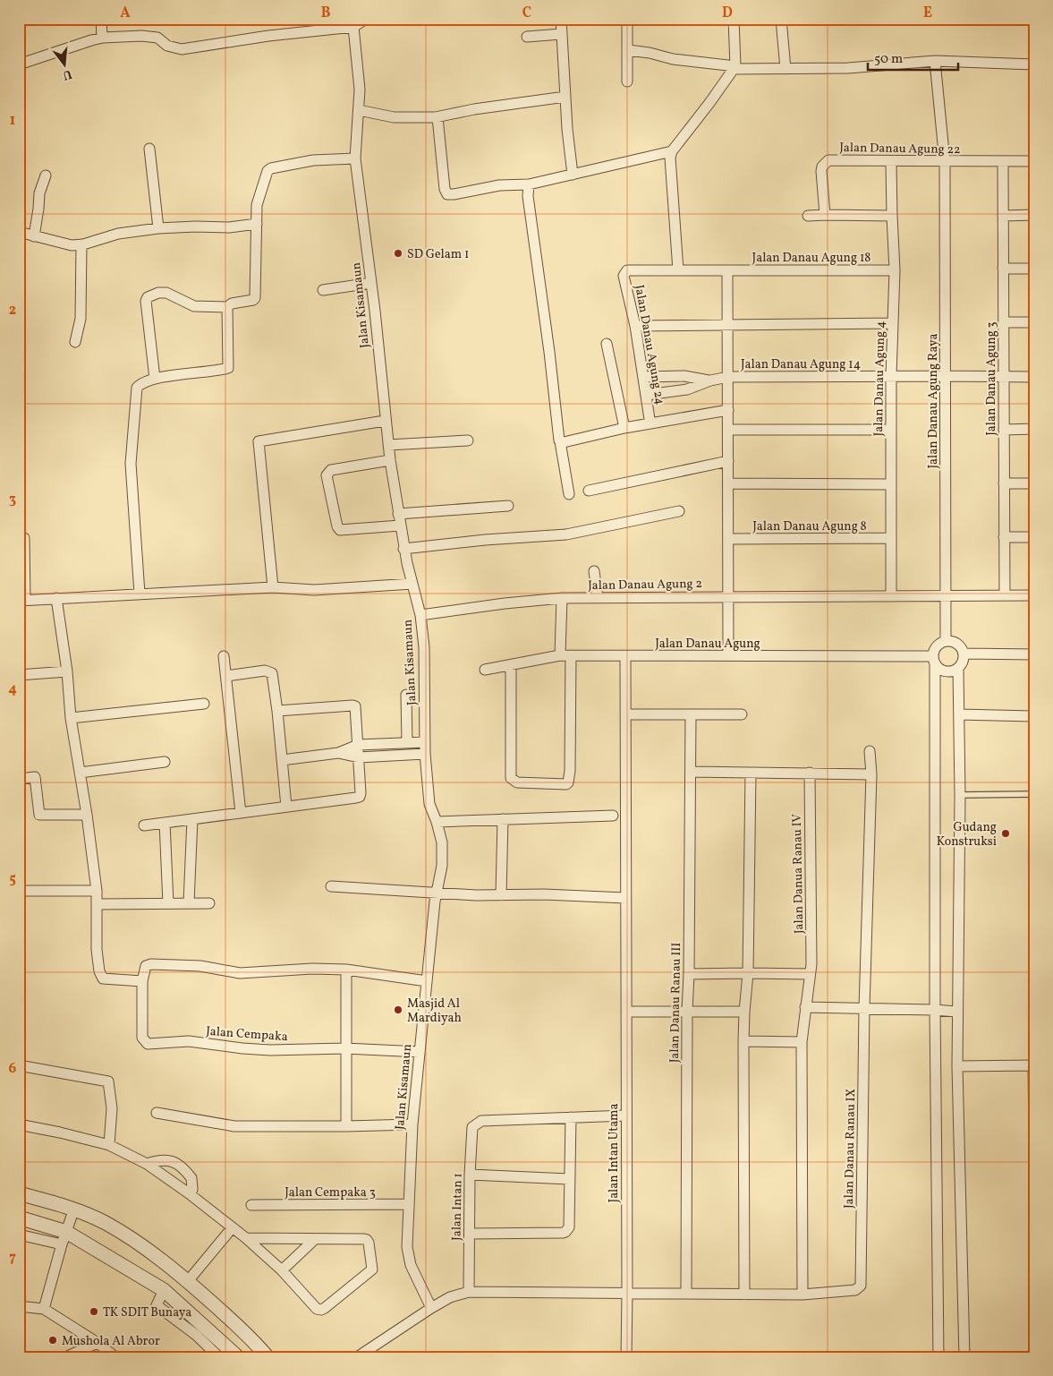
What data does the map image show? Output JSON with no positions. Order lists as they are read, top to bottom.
{
  "streets": {
    "street": [
      "Jalan Danau Agung 22",
      "Jalan Danau Agung 18",
      "Jalan Kisamaun",
      "Jalan Danau Agung 24",
      "Jalan Danau Agung 14",
      "Jalan Danau Agung 4",
      "Jalan Danau Agung 3",
      "Jalan Danau Agung Raya",
      "Jalan Danau Agung 8",
      "Jalan Danau Agung 2",
      "Jalan Danau Agung",
      "Jalan Danua Ranau IV",
      "Jalan Danau Ranau III",
      "Jalan Cempaka",
      "Jalan Danau Ranau IX",
      "Jalan Intan Utama",
      "Jalan Cempaka 3",
      "Jalan Intan 1"
    ]
  },
  "crossings": [
    ["Jalan Danau Agung 22", "Jalan Danau Agung 4"],
    ["Jalan Danau Agung 22", "Jalan Danau Agung 3"],
    ["Jalan Danau Agung 22", "Jalan Danau Agung Raya"],
    ["Jalan Danau Agung 18", "Jalan Danau Agung 24"],
    ["Jalan Danau Agung 18", "Jalan Danau Agung 4"],
    ["Jalan Kisamaun", "Jalan Danau Agung 2"],
    ["Jalan Kisamaun", "Jalan Cempaka"],
    ["Jalan Kisamaun", "Jalan Cempaka 3"],
    ["Jalan Danau Agung 24", "Jalan Danau Agung 14"],
    ["Jalan Danau Agung 14", "Jalan Danau Agung 4"],
    ["Jalan Danau Agung 14", "Jalan Danau Agung 3"],
    ["Jalan Danau Agung 14", "Jalan Danau Agung Raya"],
    ["Jalan Danau Agung 4", "Jalan Danau Agung 8"],
    ["Jalan Danau Agung 4", "Jalan Danau Agung 2"],
    ["Jalan Danau Agung 3", "Jalan Danau Agung 2"],
    ["Jalan Danau Agung Raya", "Jalan Danau Agung 2"],
    ["Jalan Danau Agung Raya", "Jalan Danau Agung"],
    ["Jalan Danau Agung", "Jalan Intan Utama"],
    ["Jalan Danua Ranau IV", "Jalan Danau Ranau IX"]
  ],
  "places": [
    "SD Gelam 1",
    "Gudang Konstruksi",
    "Masjid Al Mardiyah",
    "TK SDIT Bunaya",
    "Mushola Al Abror"
  ],
  "scale_bar": "50 m",
  "north": "bottom",
  "grid": {
    "columns": [
      "A",
      "B",
      "C",
      "D",
      "E"
    ],
    "rows": [
      "1",
      "2",
      "3",
      "4",
      "5",
      "6",
      "7"
    ]
  }
}
